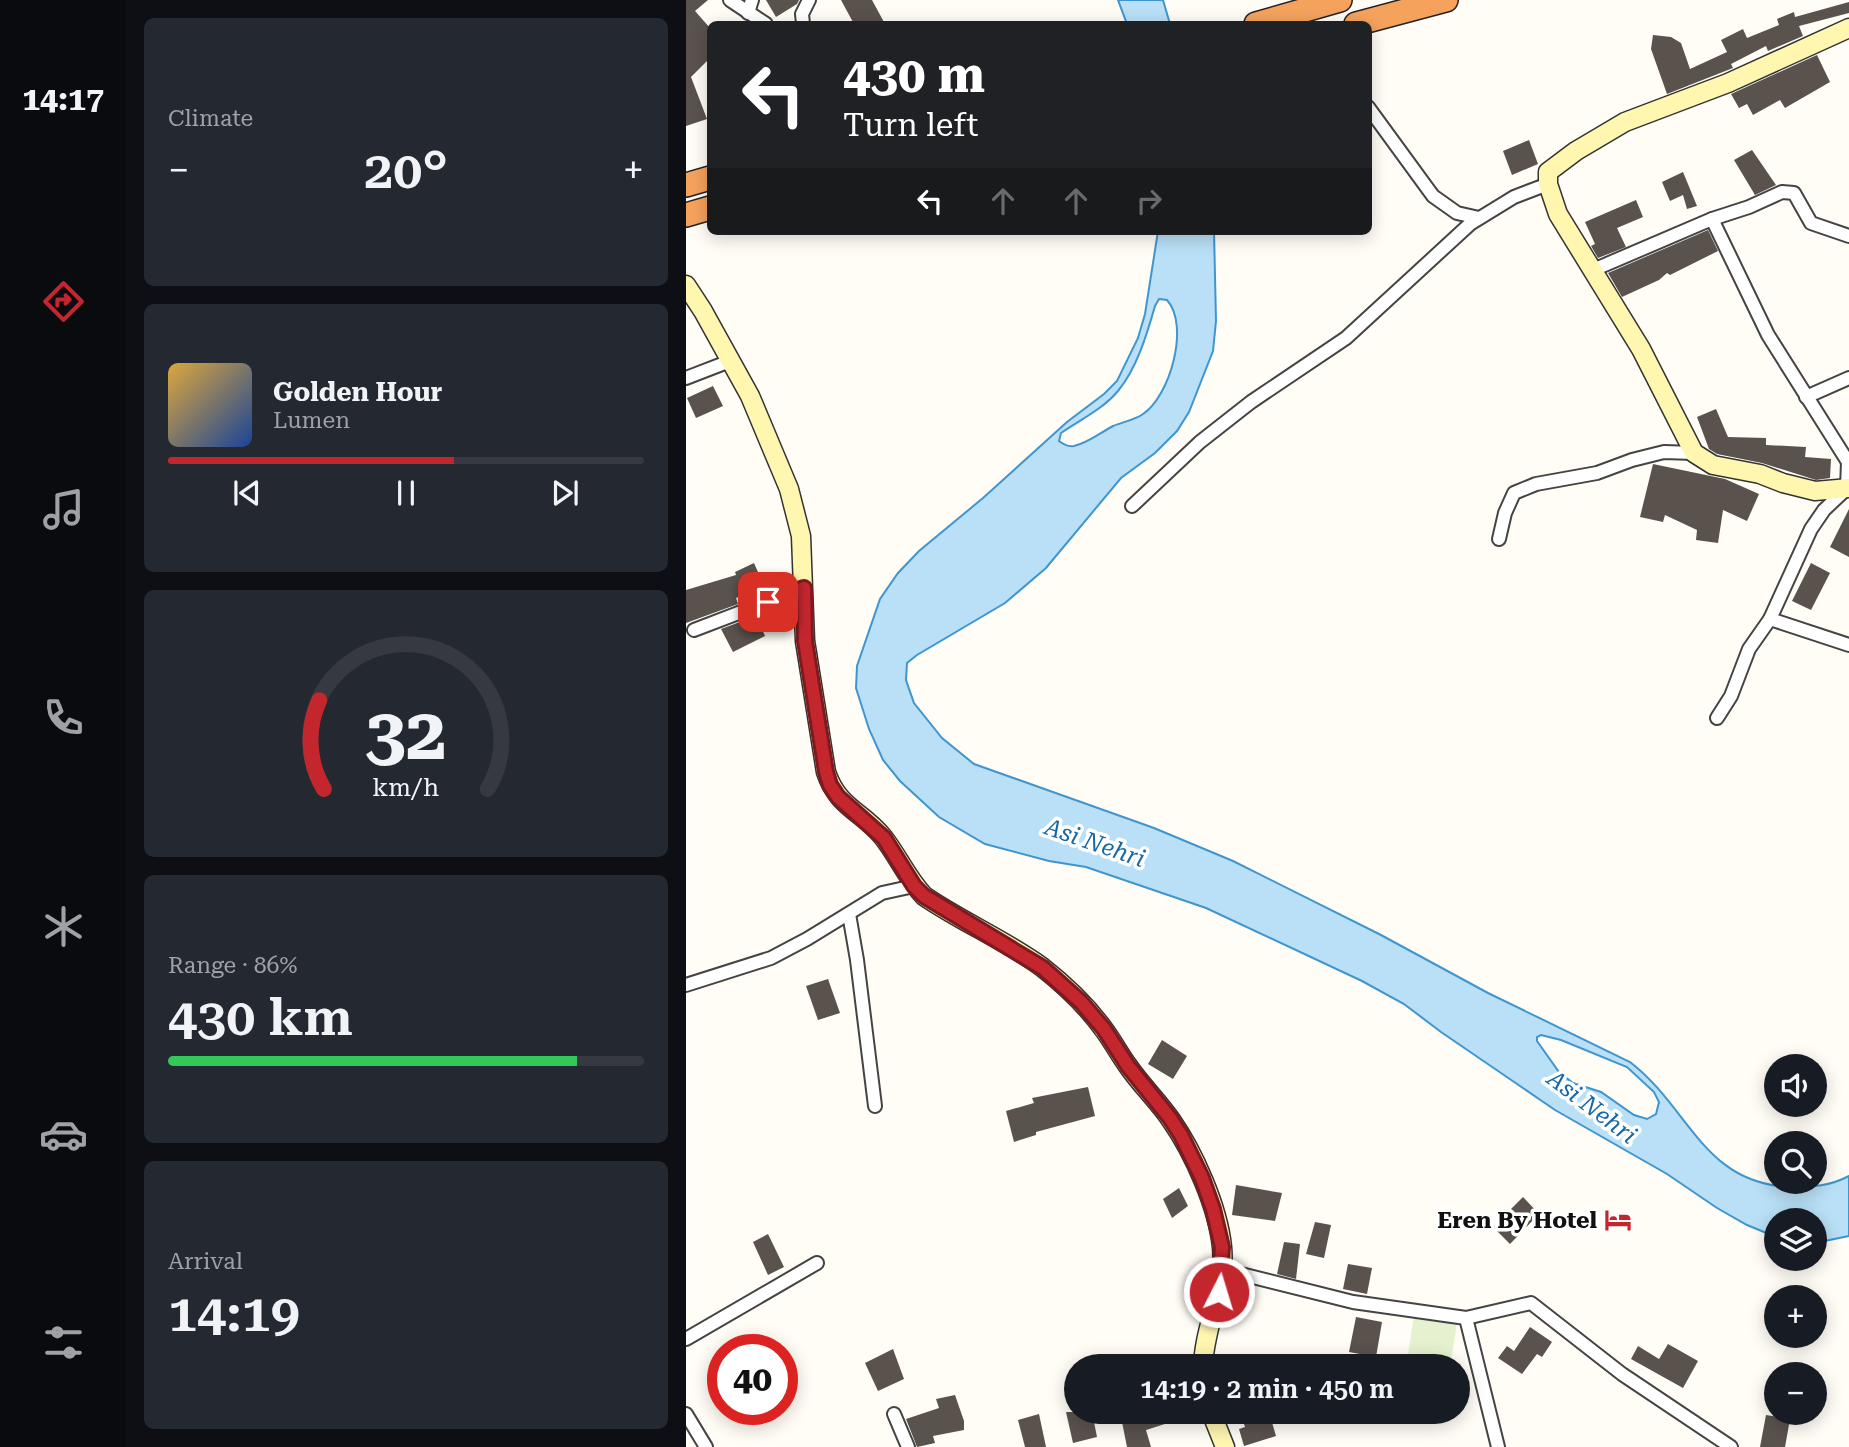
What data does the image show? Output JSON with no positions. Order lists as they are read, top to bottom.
{
  "water": ["Asi Nehri"],
  "places": {
    "hotel": ["Eren By Hotel"]
  },
  "page": {
    "tabs": "14:17",
    "tile": [
      "Climate",
      ["Range · 86%", "430 km"],
      ["Arrival", "14:19"]
    ],
    "turn": ["430 m", "Turn left"],
    "heat": ["−", "20°", "+"],
    "song": ["Golden Hour", "Lumen"],
    "map_buttons": ["+", "−"],
    "limit": "40",
    "trip": "14:19 · 2 min · 450 m",
    "gauge": ["32", "km/h"]
  }
}
